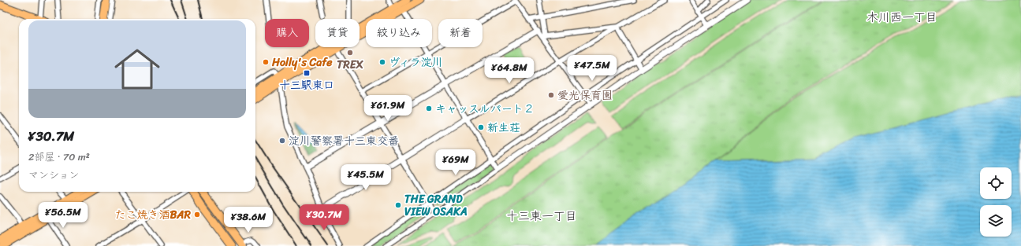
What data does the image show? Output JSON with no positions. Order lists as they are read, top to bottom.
{
  "districts": ["木川西一丁目", "十三東一丁目"],
  "places": {
    "other": [
      "TREX",
      "Holly's Cafe",
      "ヴィラ淀川",
      "愛光保育園",
      "キャッスルパート２",
      "新生荘",
      "淀川警察署十三東交番",
      "THE GRAND VIEW OSAKA",
      "たこ焼き酒BAR"
    ],
    "transit": ["十三駅東口"]
  },
  "page": {
    "chip": [
      "購入",
      "賃貸",
      "絞り込み",
      "新着"
    ],
    "list": [
      {
        "name": "¥30.7M",
        "note": "2部屋 · 70 m² · マンション"
      }
    ],
    "price": [
      "¥47.5M",
      "¥64.8M",
      "¥61.9M",
      "¥69M",
      "¥45.5M",
      "¥56.5M",
      "¥30.7M",
      "¥38.6M"
    ]
  }
}
